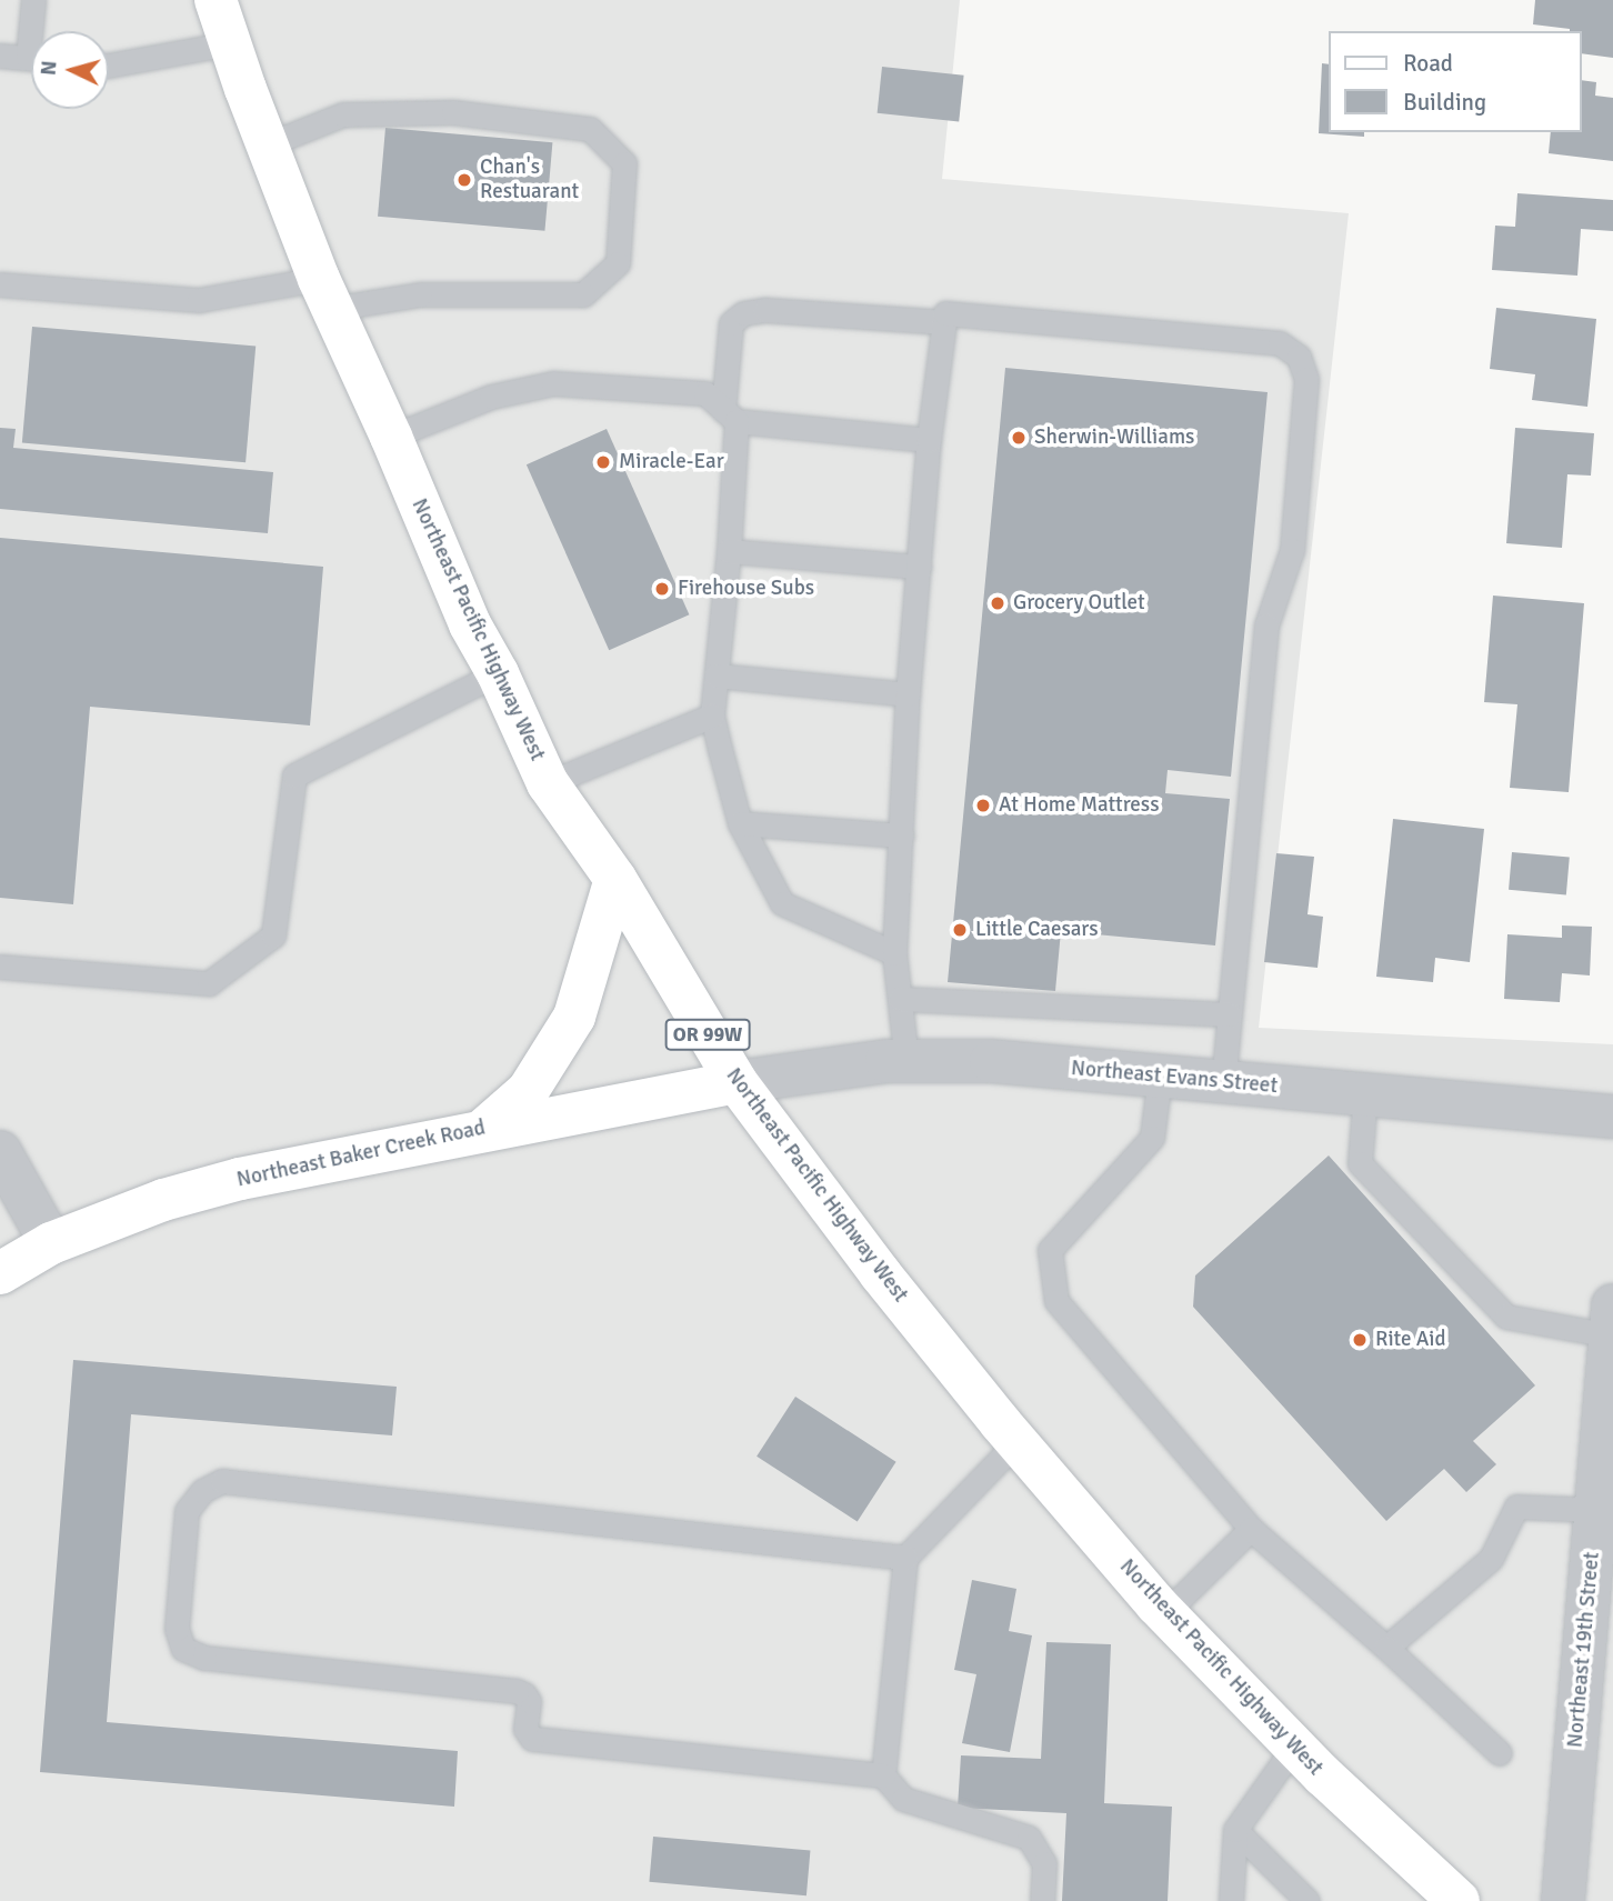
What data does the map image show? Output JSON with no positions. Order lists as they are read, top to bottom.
{
  "streets": {
    "main road": ["Northeast Pacific Highway West", "OR 99W", "Northeast Baker Creek Road"],
    "street": ["Northeast Evans Street", "Northeast 19th Street"]
  },
  "crossings": [
    ["Northeast Pacific Highway West", "Northeast Evans Street"],
    ["Northeast Pacific Highway West", "Northeast Baker Creek Road"],
    ["Northeast Evans Street", "Northeast Baker Creek Road"]
  ],
  "places": [
    "Chan's Restuarant",
    "Sherwin-Williams",
    "Miracle-Ear",
    "Firehouse Subs",
    "Grocery Outlet",
    "At Home Mattress",
    "Little Caesars",
    "Rite Aid"
  ],
  "legend": ["Road", "Building"],
  "north": "left"
}
